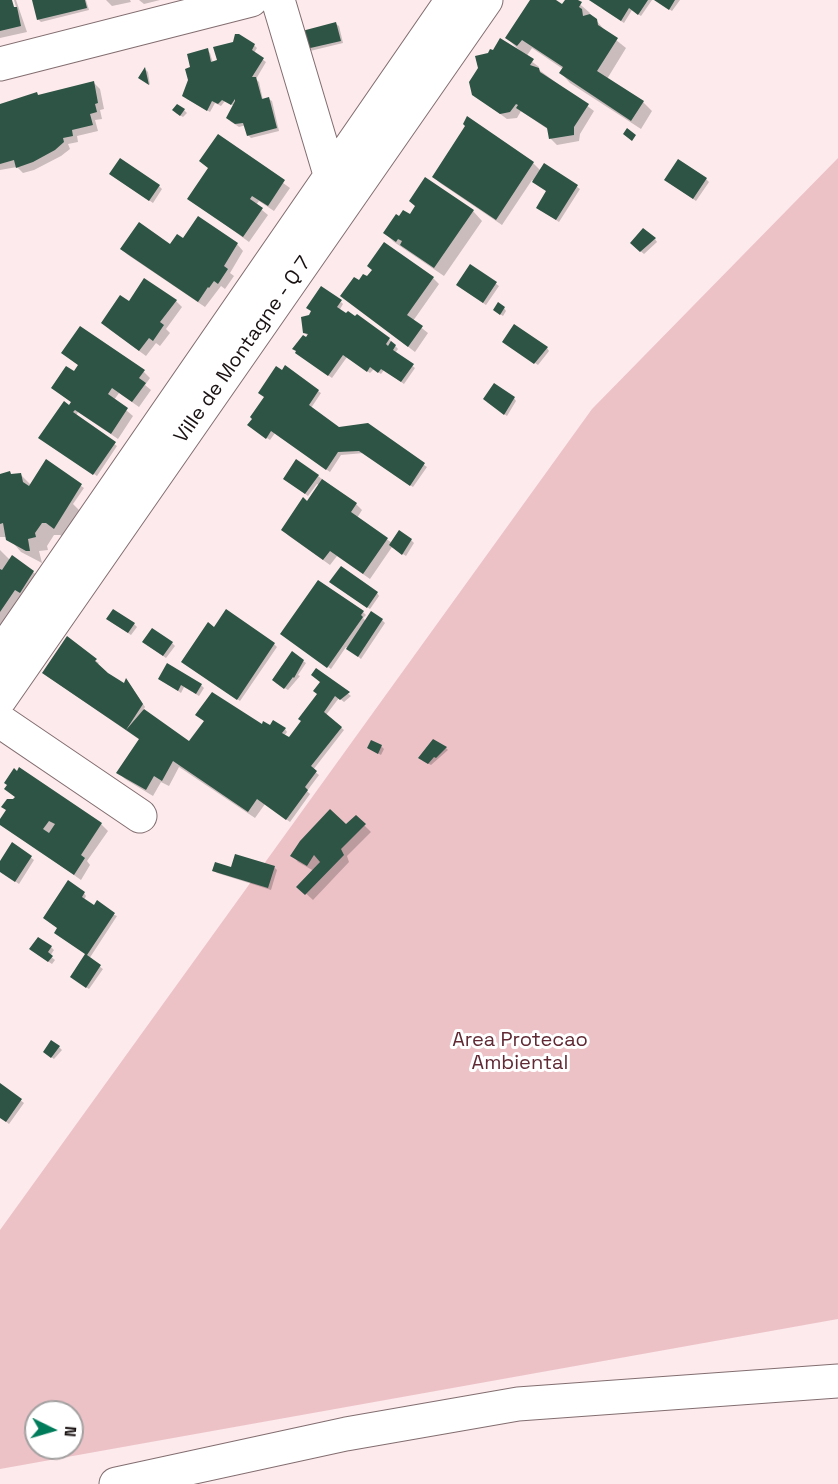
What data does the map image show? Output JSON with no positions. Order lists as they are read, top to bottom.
{
  "streets": {
    "street": ["Ville de Montagne - Q 7"]
  },
  "parks": ["Area Protecao Ambiental"],
  "north": "right"
}
